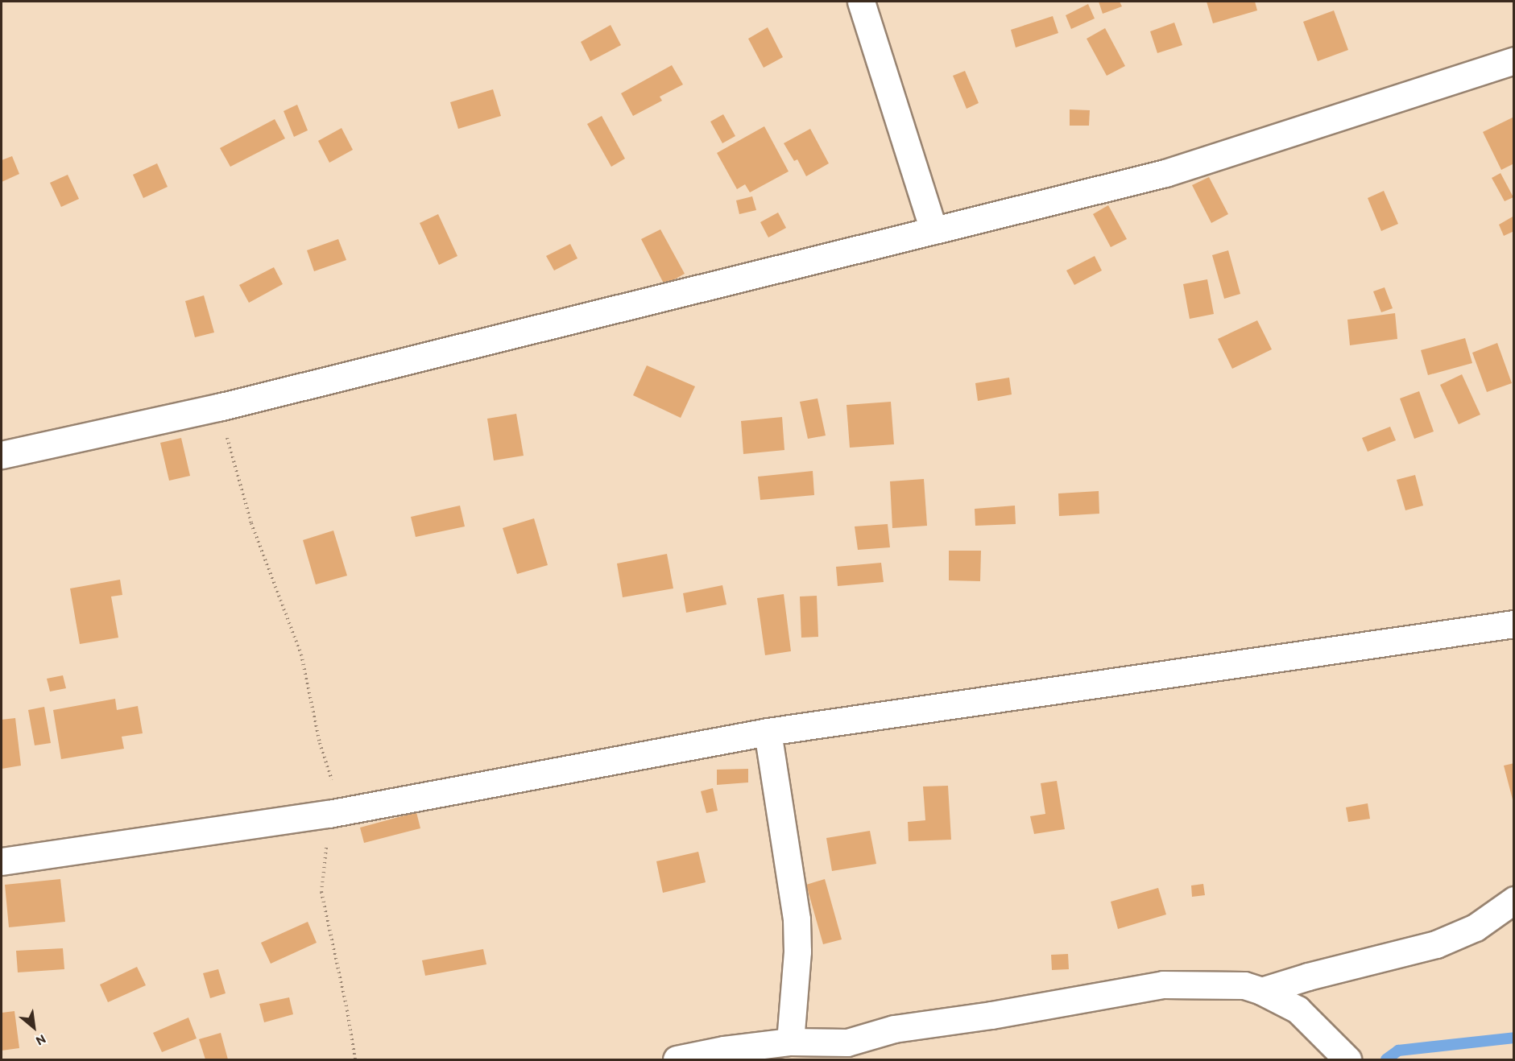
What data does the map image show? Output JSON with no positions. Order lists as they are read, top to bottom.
{
  "north": "bottom right"
}
